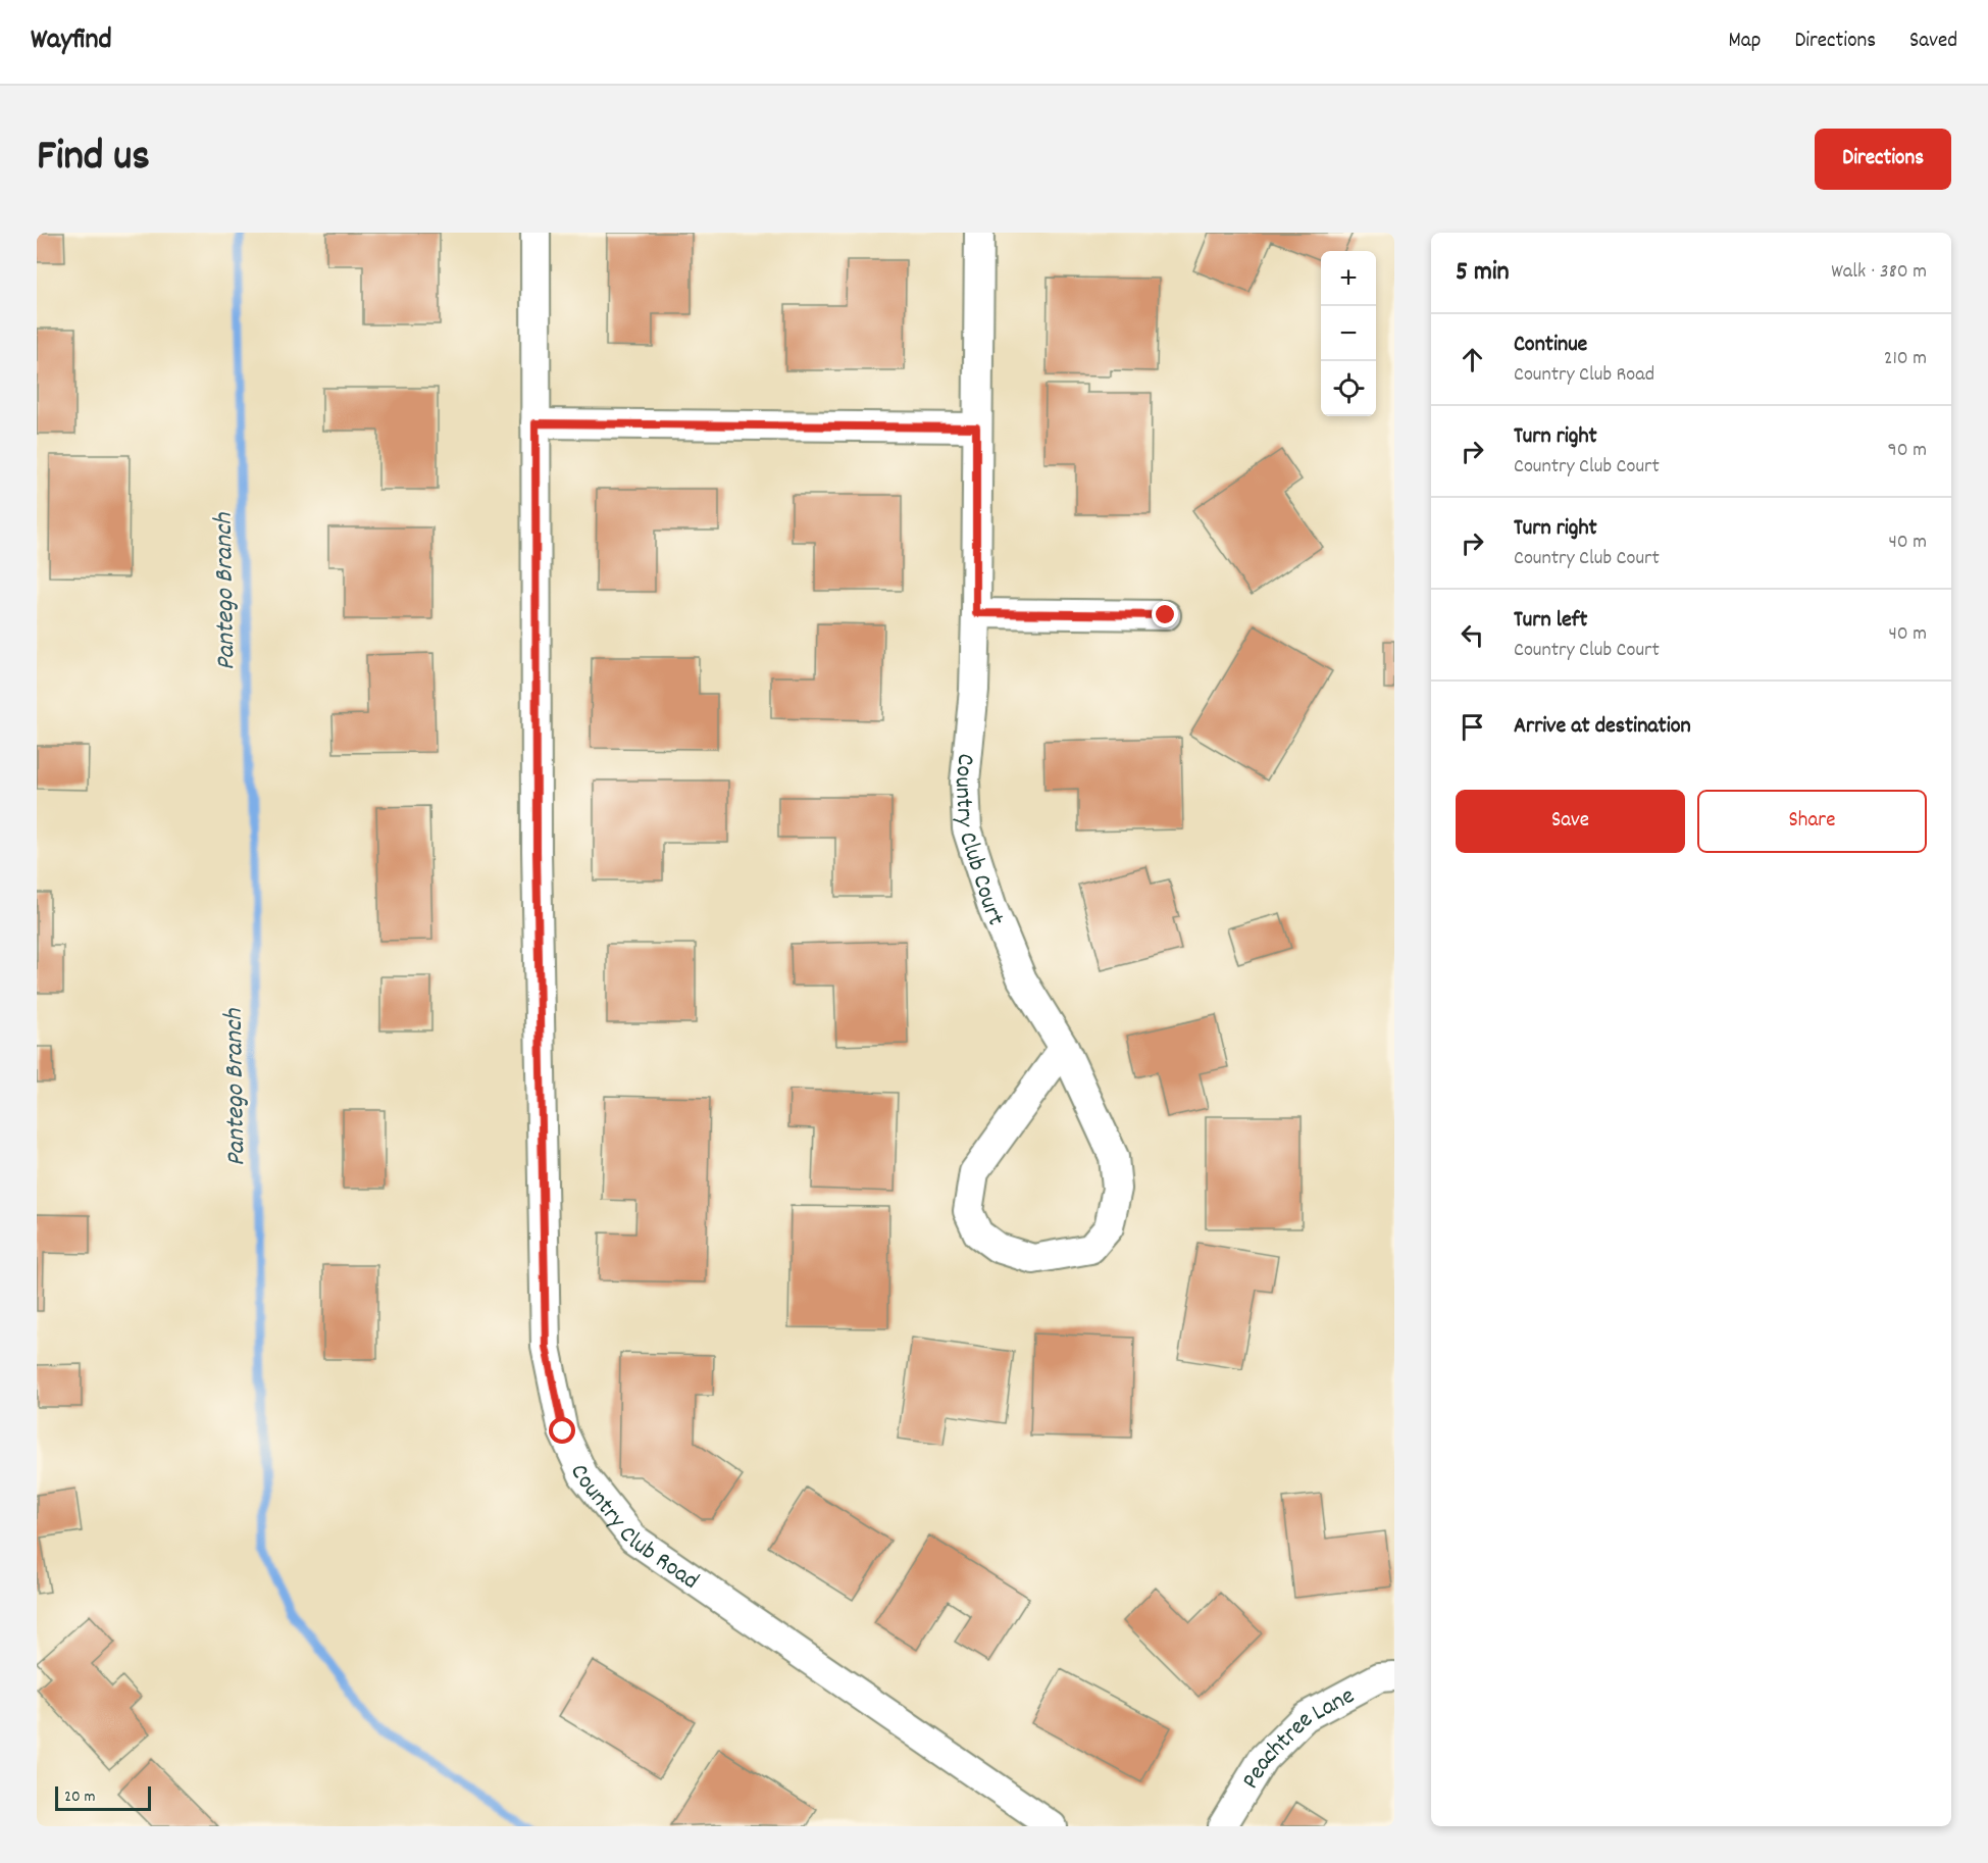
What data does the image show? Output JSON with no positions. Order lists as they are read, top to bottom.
{
  "streets": {
    "street": ["Country Club Court", "Country Club Road", "Peachtree Lane"]
  },
  "water": ["Pantego Branch"],
  "scale_bar": "20 m",
  "page": {
    "header": "Wayfind",
    "nav": ["Map", "Directions", "Saved"],
    "title": "Find us",
    "buttons": [
      "Directions",
      ["Save", "Share"]
    ],
    "heading": ["5 min", "Walk · 380 m"],
    "map_buttons": ["+", "−"],
    "list": [
      ["Continue", "Country Club Road", "210 m"],
      ["Turn right", "Country Club Court", "90 m"],
      ["Turn right", "Country Club Court", "40 m"],
      ["Turn left", "Country Club Court", "40 m"],
      "Arrive at destination"
    ],
    "scale": "20 m"
  }
}
